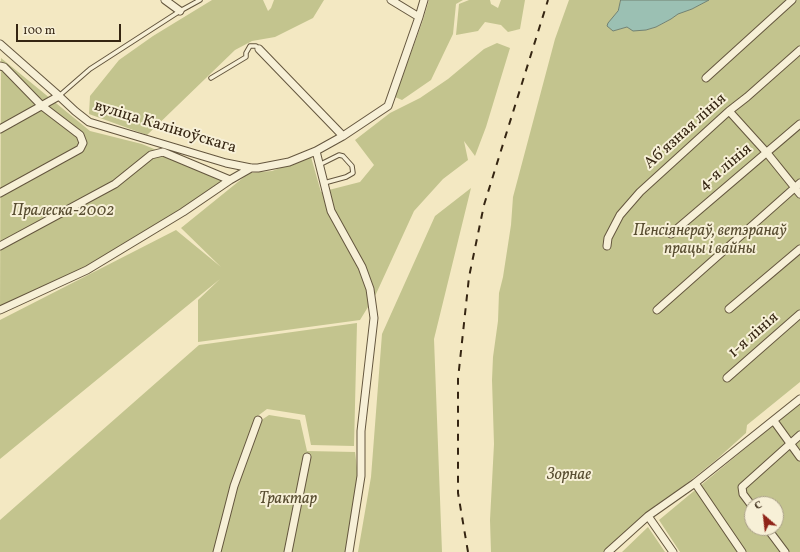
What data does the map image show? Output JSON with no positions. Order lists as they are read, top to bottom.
{
  "streets": {
    "street": [
      "вуліца Каліноўскага",
      "Абʼязная лінія",
      "4-я лінія",
      "1-я лінія"
    ]
  },
  "parks": [
    "Пралеска-2002",
    "Пенсіянераў, ветэранаў працы і вайны",
    "Зорнае",
    "Трактар"
  ],
  "scale_bar": "100 m",
  "north": "top left"
}
